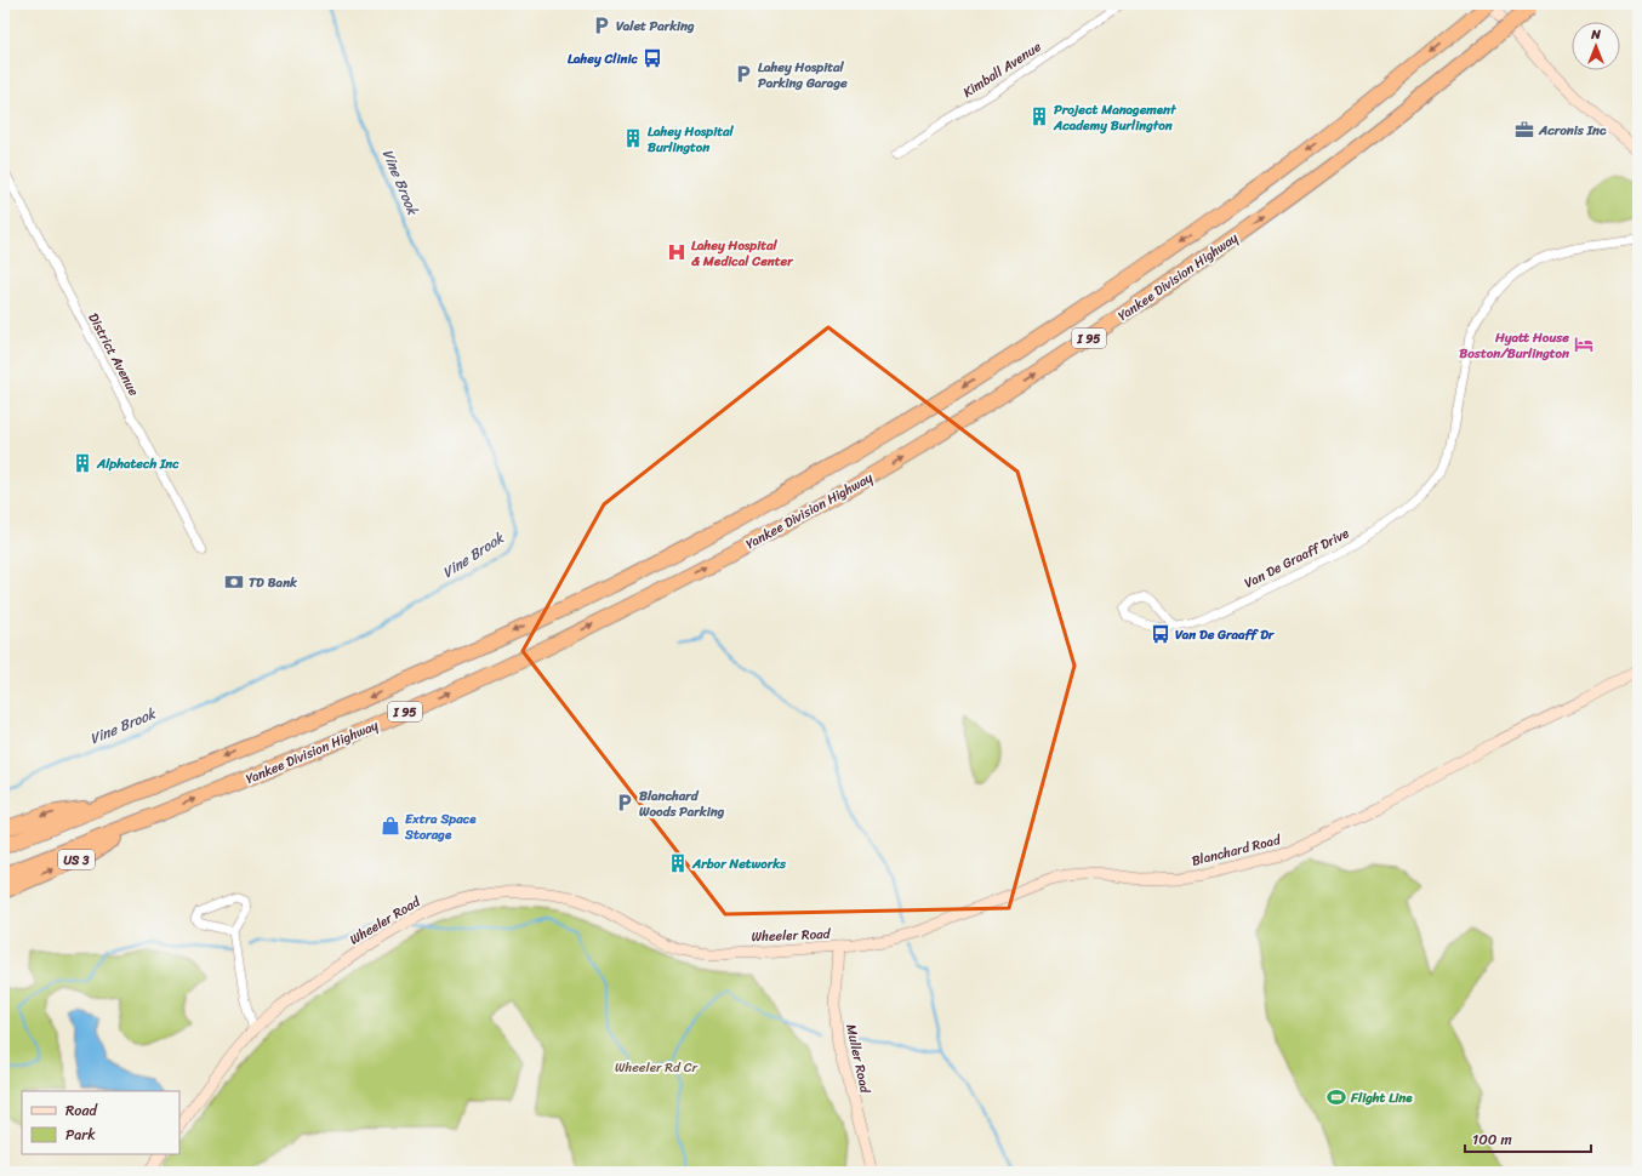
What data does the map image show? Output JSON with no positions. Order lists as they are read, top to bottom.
{
  "streets": {
    "highway": ["Yankee Division Highway", "I 95", "US 3"],
    "main road": ["Blanchard Road", "Wheeler Road", "Muller Road"],
    "street": ["Kimball Avenue", "District Avenue", "Van De Graaff Drive"]
  },
  "crossings": [
    ["Yankee Division Highway", "US 3"],
    ["Blanchard Road", "Wheeler Road"],
    ["Blanchard Road", "Muller Road"],
    ["Wheeler Road", "Muller Road"]
  ],
  "water": ["Vine Brook"],
  "parks": ["Wheeler Rd Cr"],
  "places": {
    "parking": ["Valet Parking", "Lahey Hospital Parking Garage", "Blanchard Woods Parking"],
    "bus stop": ["Lahey Clinic", "Van De Graaff Dr"],
    "building": [
      "Project Management Academy Burlington",
      "Lahey Hospital Burlington",
      "Alphatech Inc",
      "Arbor Networks"
    ],
    "office": ["Acronis Inc"],
    "hospital": ["Lahey Hospital & Medical Center"],
    "hotel": ["Hyatt House Boston/Burlington"],
    "bank": ["TD Bank"],
    "shop": ["Extra Space Storage"],
    "sports": ["Flight Line"]
  },
  "legend": ["Road", "Park"],
  "scale_bar": "100 m",
  "north": "top"
}
